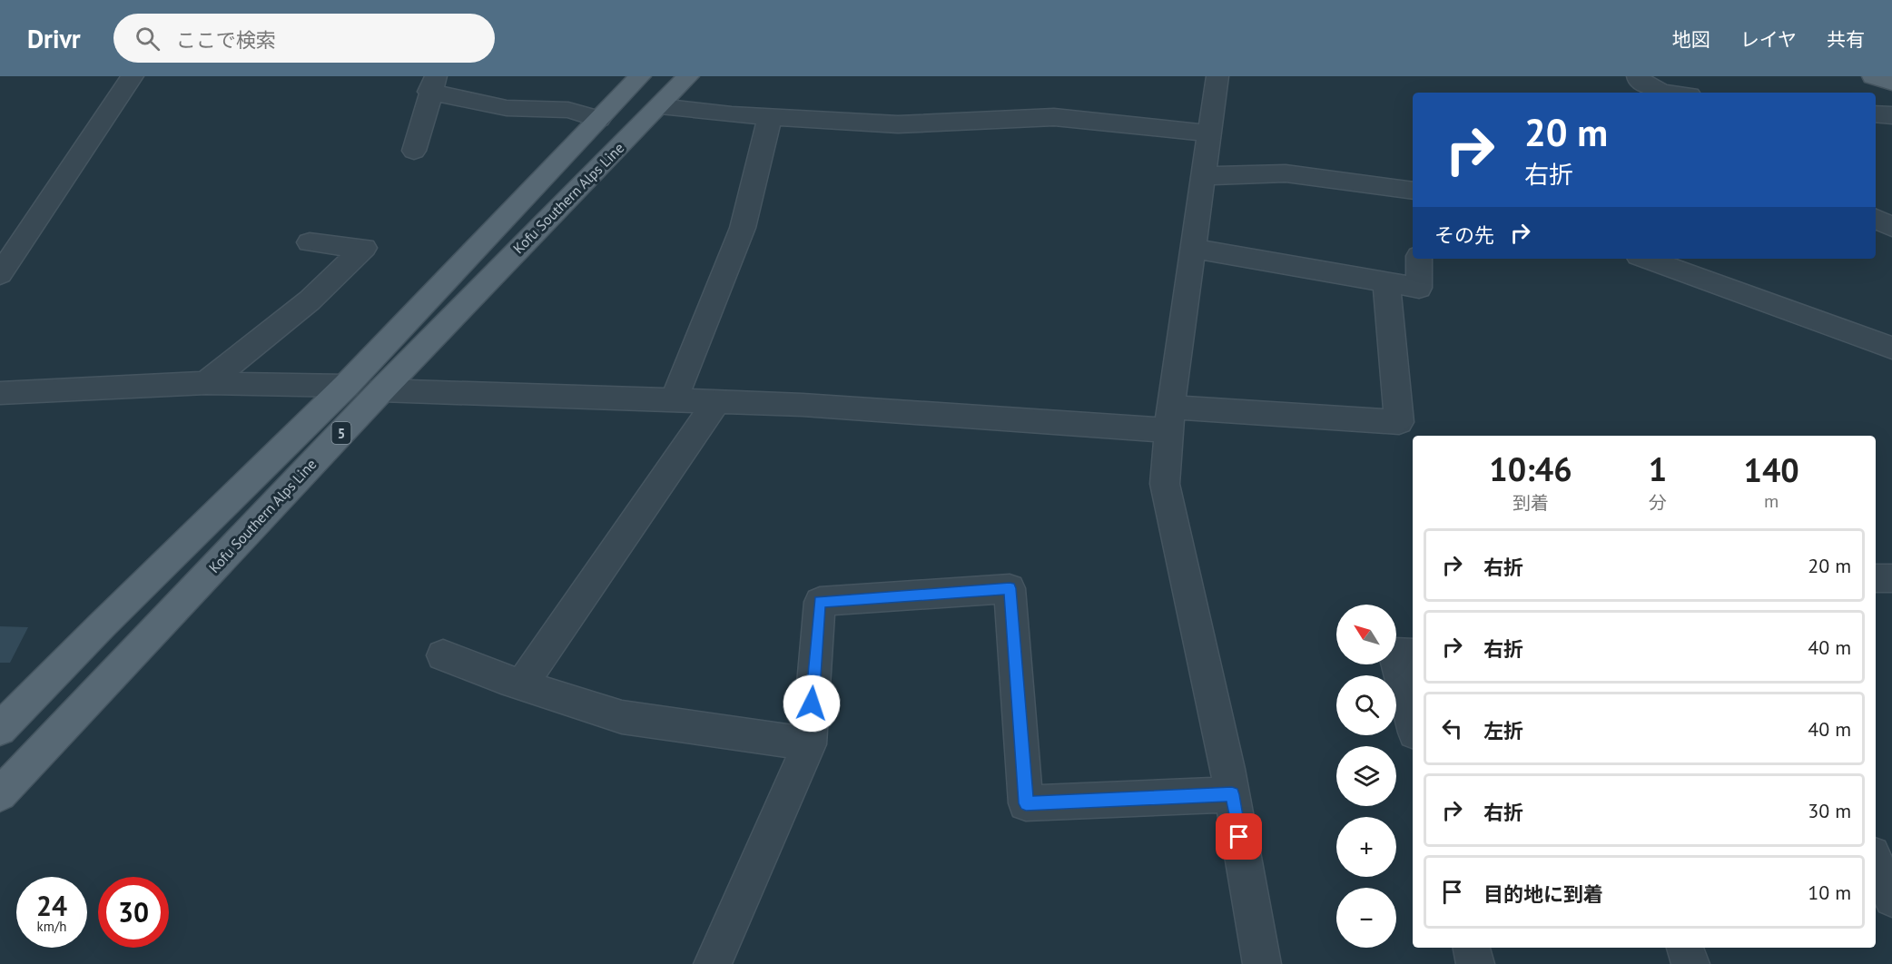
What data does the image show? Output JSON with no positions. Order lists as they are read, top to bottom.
{
  "streets": {
    "main road": ["Kofu Southern Alps Line", "5"]
  },
  "north": "top left",
  "page": {
    "header": "Drivr",
    "search": "ここで検索",
    "nav": ["地図", "レイヤ", "共有"],
    "turn": ["20 m", "右折"],
    "then": "その先",
    "eta": [
      "10:46",
      "到着",
      "1",
      "分",
      "140",
      "m"
    ],
    "list": [
      {
        "name": "右折",
        "value": "20 m"
      },
      {
        "name": "右折",
        "value": "40 m"
      },
      {
        "name": "左折",
        "value": "40 m"
      },
      {
        "name": "右折",
        "value": "30 m"
      },
      {
        "name": "目的地に到着",
        "value": "10 m"
      }
    ],
    "map_buttons": ["+", "−"],
    "speed": "24 km/h",
    "limit": "30"
  }
}
